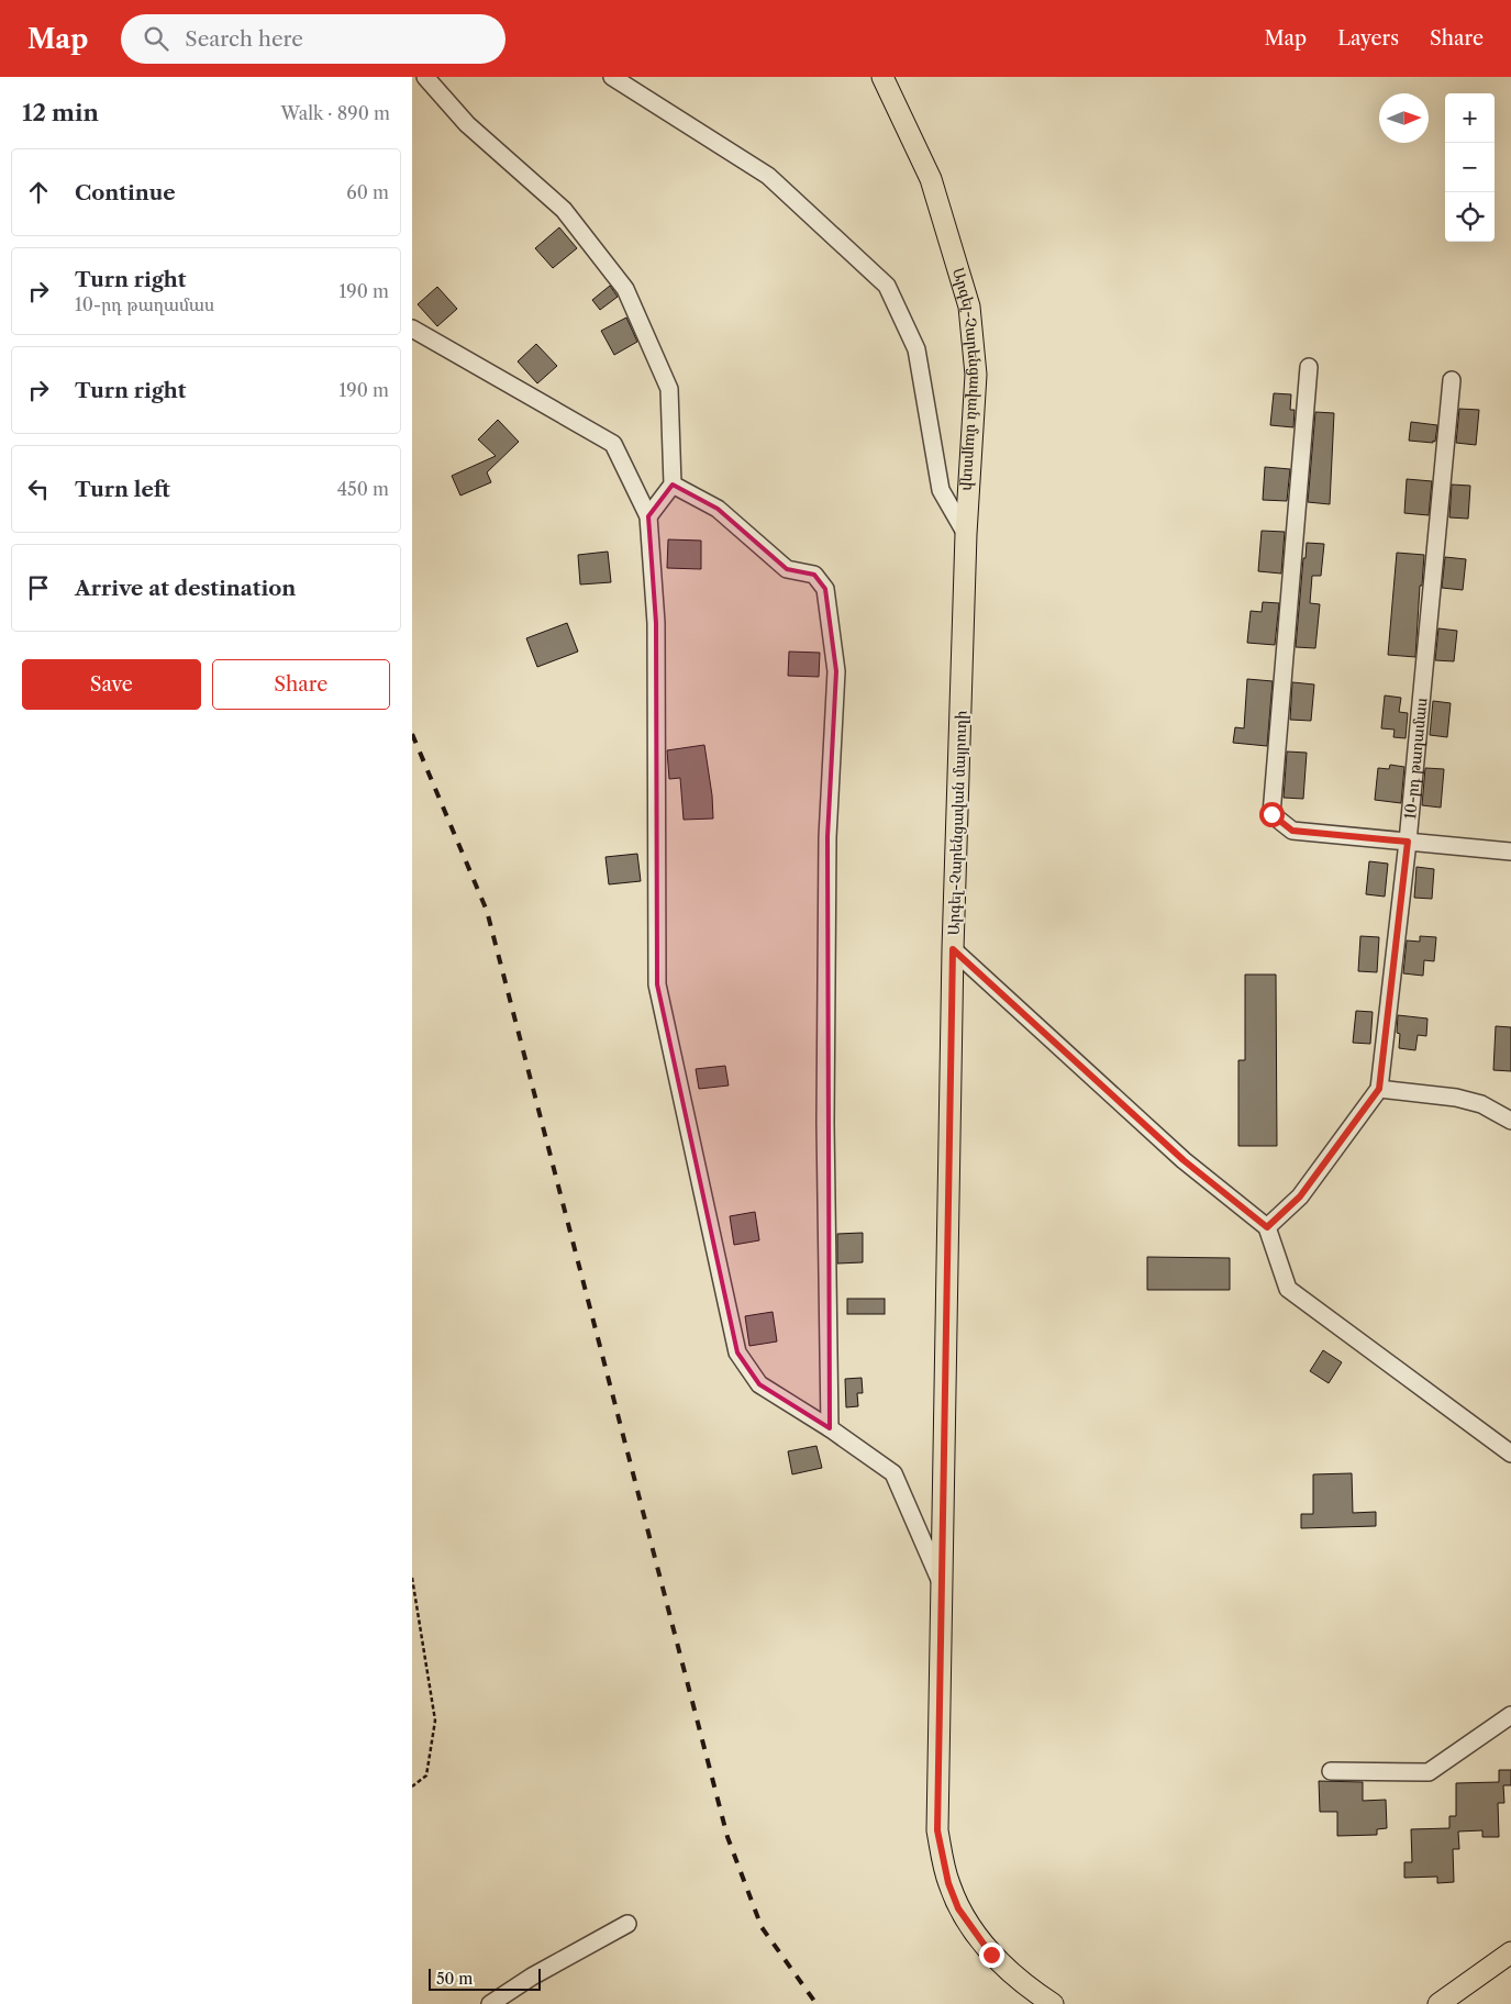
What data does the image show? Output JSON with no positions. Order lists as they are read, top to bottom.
{
  "streets": {
    "main road": ["Արգել-Չարենցավան մայրուղի"],
    "street": ["10-րդ թաղամաս"]
  },
  "scale_bar": "50 m",
  "north": "right",
  "page": {
    "header": "Map",
    "search": "Search here",
    "nav": ["Map", "Layers", "Share"],
    "heading": ["12 min", "Walk · 890 m"],
    "map_buttons": ["+", "−"],
    "list": [
      ["Continue", "60 m"],
      ["Turn right", "10-րդ թաղամաս", "190 m"],
      ["Turn right", "190 m"],
      ["Turn left", "450 m"],
      "Arrive at destination"
    ],
    "buttons": ["Save", "Share"],
    "scale": "50 m"
  }
}
